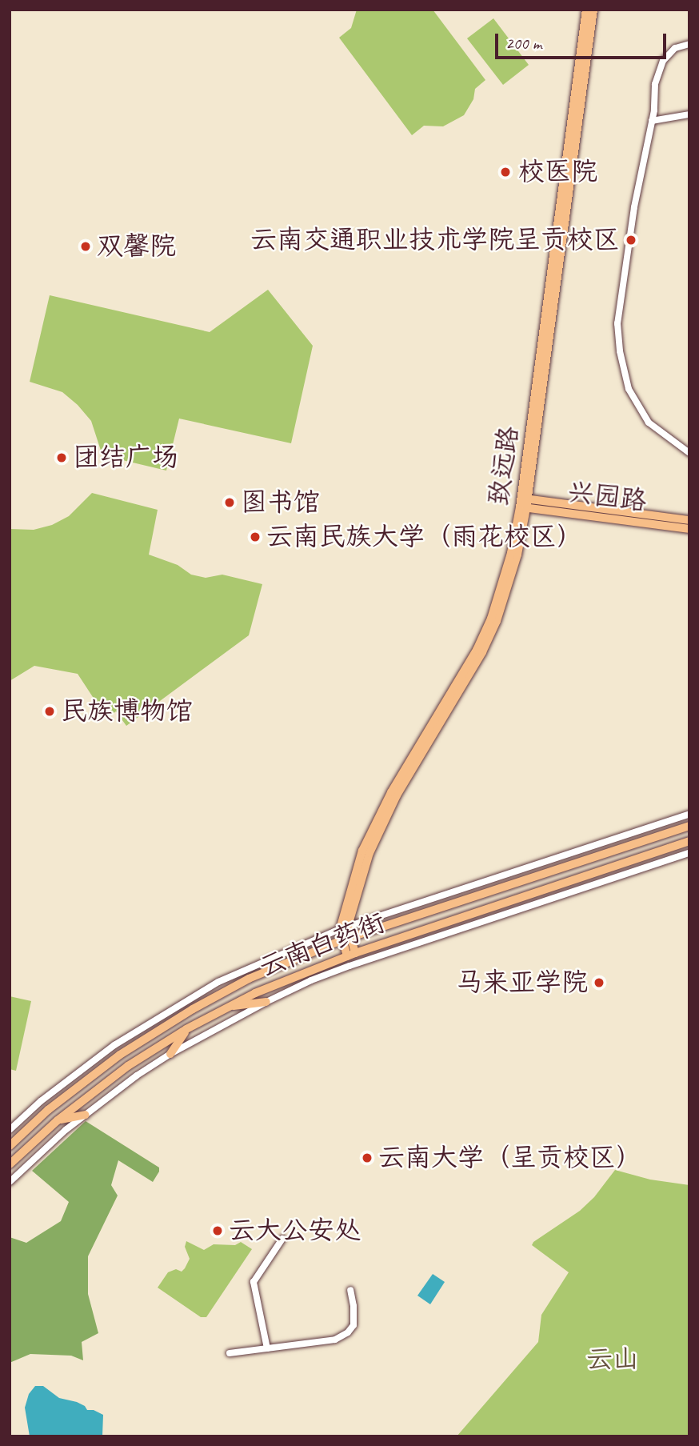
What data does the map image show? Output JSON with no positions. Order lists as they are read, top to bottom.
{
  "streets": {
    "main road": ["致远路", "兴园路", "云南白药街"]
  },
  "crossings": [
    ["致远路", "兴园路"],
    ["致远路", "云南白药街"]
  ],
  "parks": ["云山"],
  "places": [
    "校医院",
    "云南交通职业技术学院呈贡校区",
    "双馨院",
    "团结广场",
    "图书馆",
    "云南民族大学（雨花校区）",
    "民族博物馆",
    "马来亚学院",
    "云南大学（呈贡校区）",
    "云大公安处"
  ],
  "scale_bar": "200 m"
}
